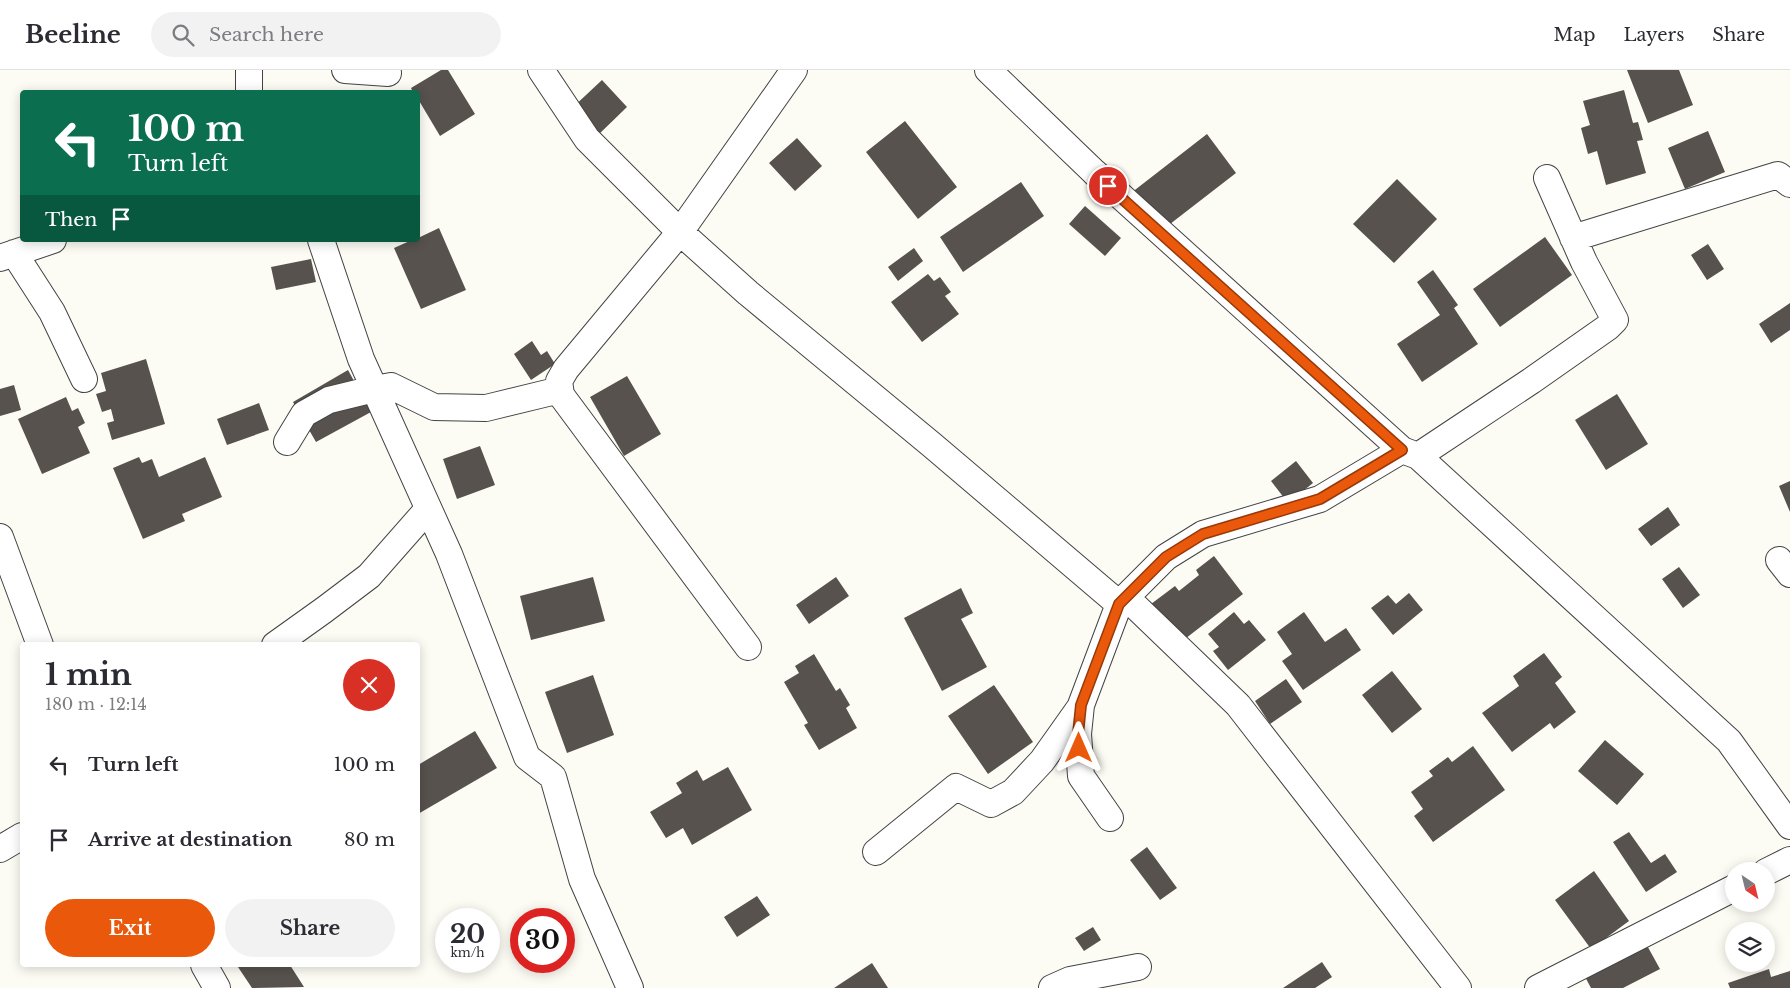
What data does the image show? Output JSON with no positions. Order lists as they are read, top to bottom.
{
  "north": "bottom right",
  "page": {
    "header": "Beeline",
    "search": "Search here",
    "nav": ["Map", "Layers", "Share"],
    "turn": ["100 m", "Turn left"],
    "then": "Then",
    "heading": ["1 min", "180 m · 12:14"],
    "list": [
      {
        "name": "Turn left",
        "value": "100 m"
      },
      {
        "name": "Arrive at destination",
        "value": "80 m"
      }
    ],
    "buttons": ["Exit", "Share"],
    "speed": "20 km/h",
    "limit": "30"
  }
}
